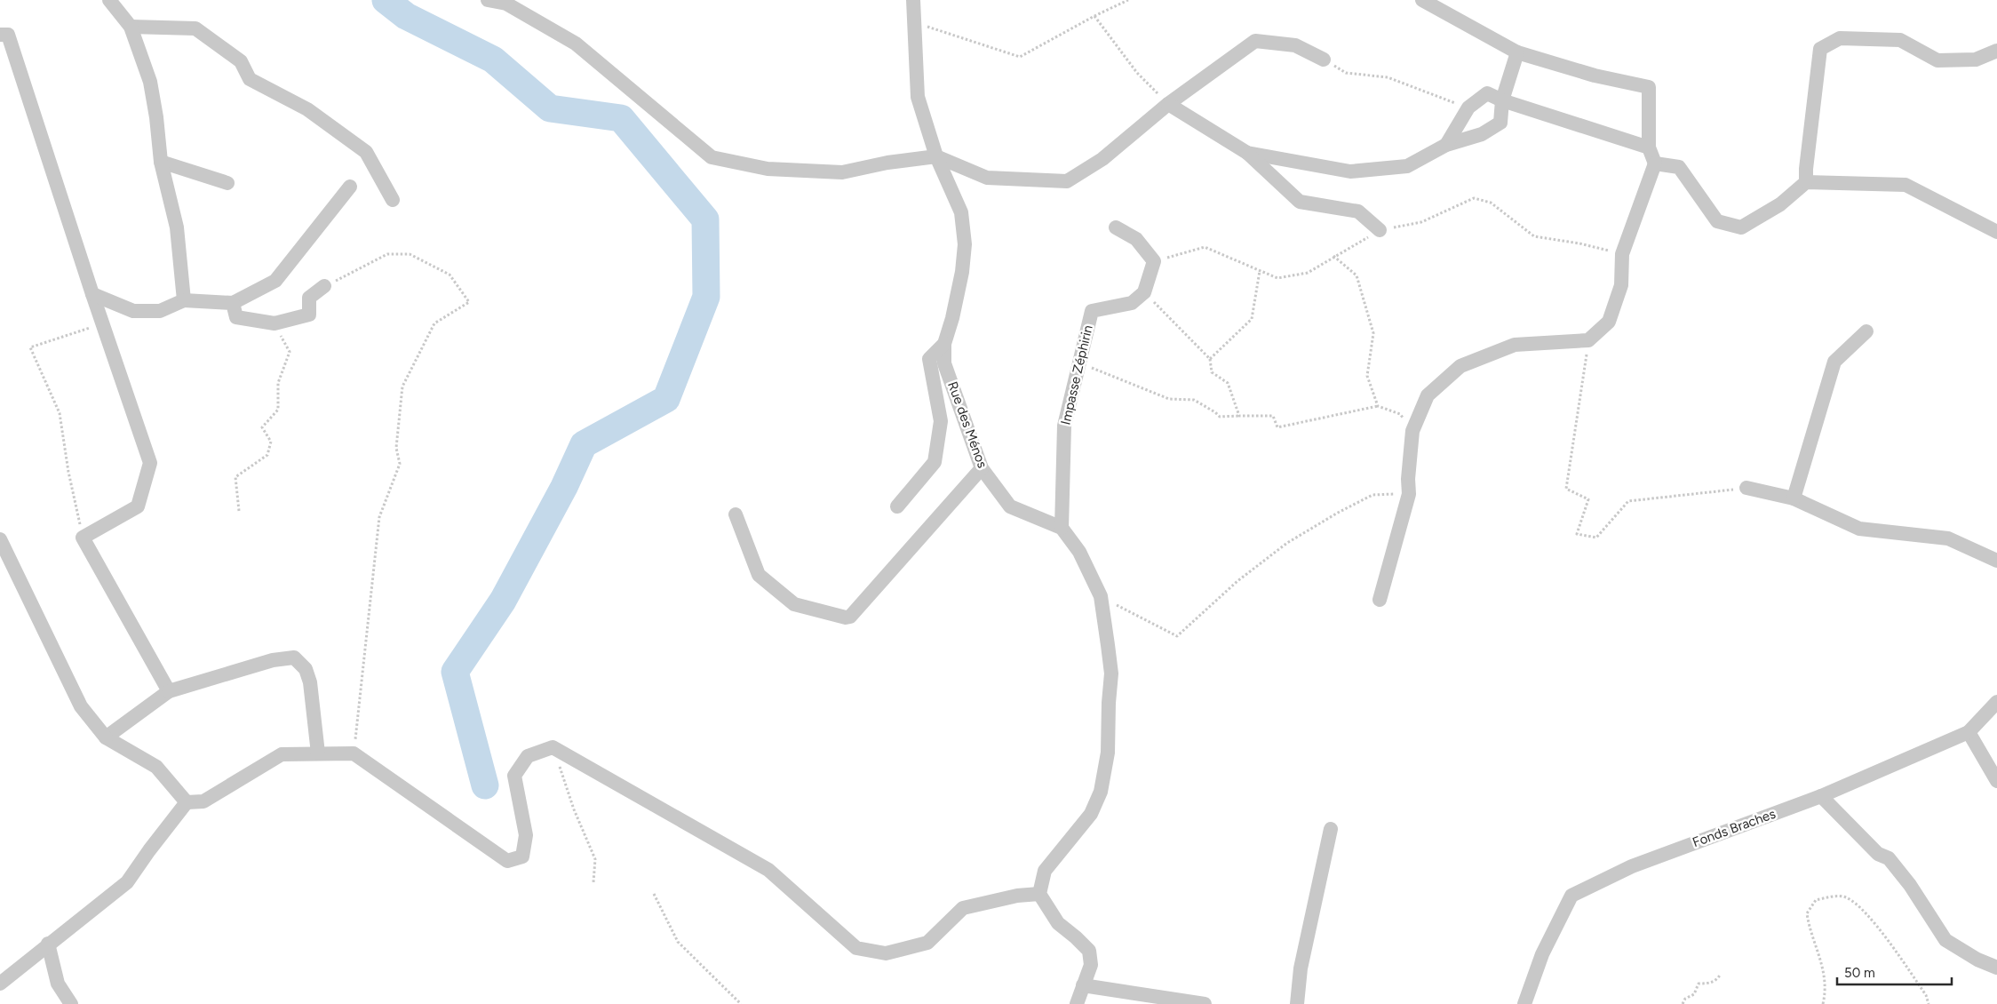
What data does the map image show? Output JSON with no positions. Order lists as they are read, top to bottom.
{
  "streets": {
    "street": ["Impasse Zéphirin", "Rue des Ménos", "Fonds Braches"]
  },
  "crossings": [
    ["Impasse Zéphirin", "Rue des Ménos"]
  ],
  "scale_bar": "50 m"
}
